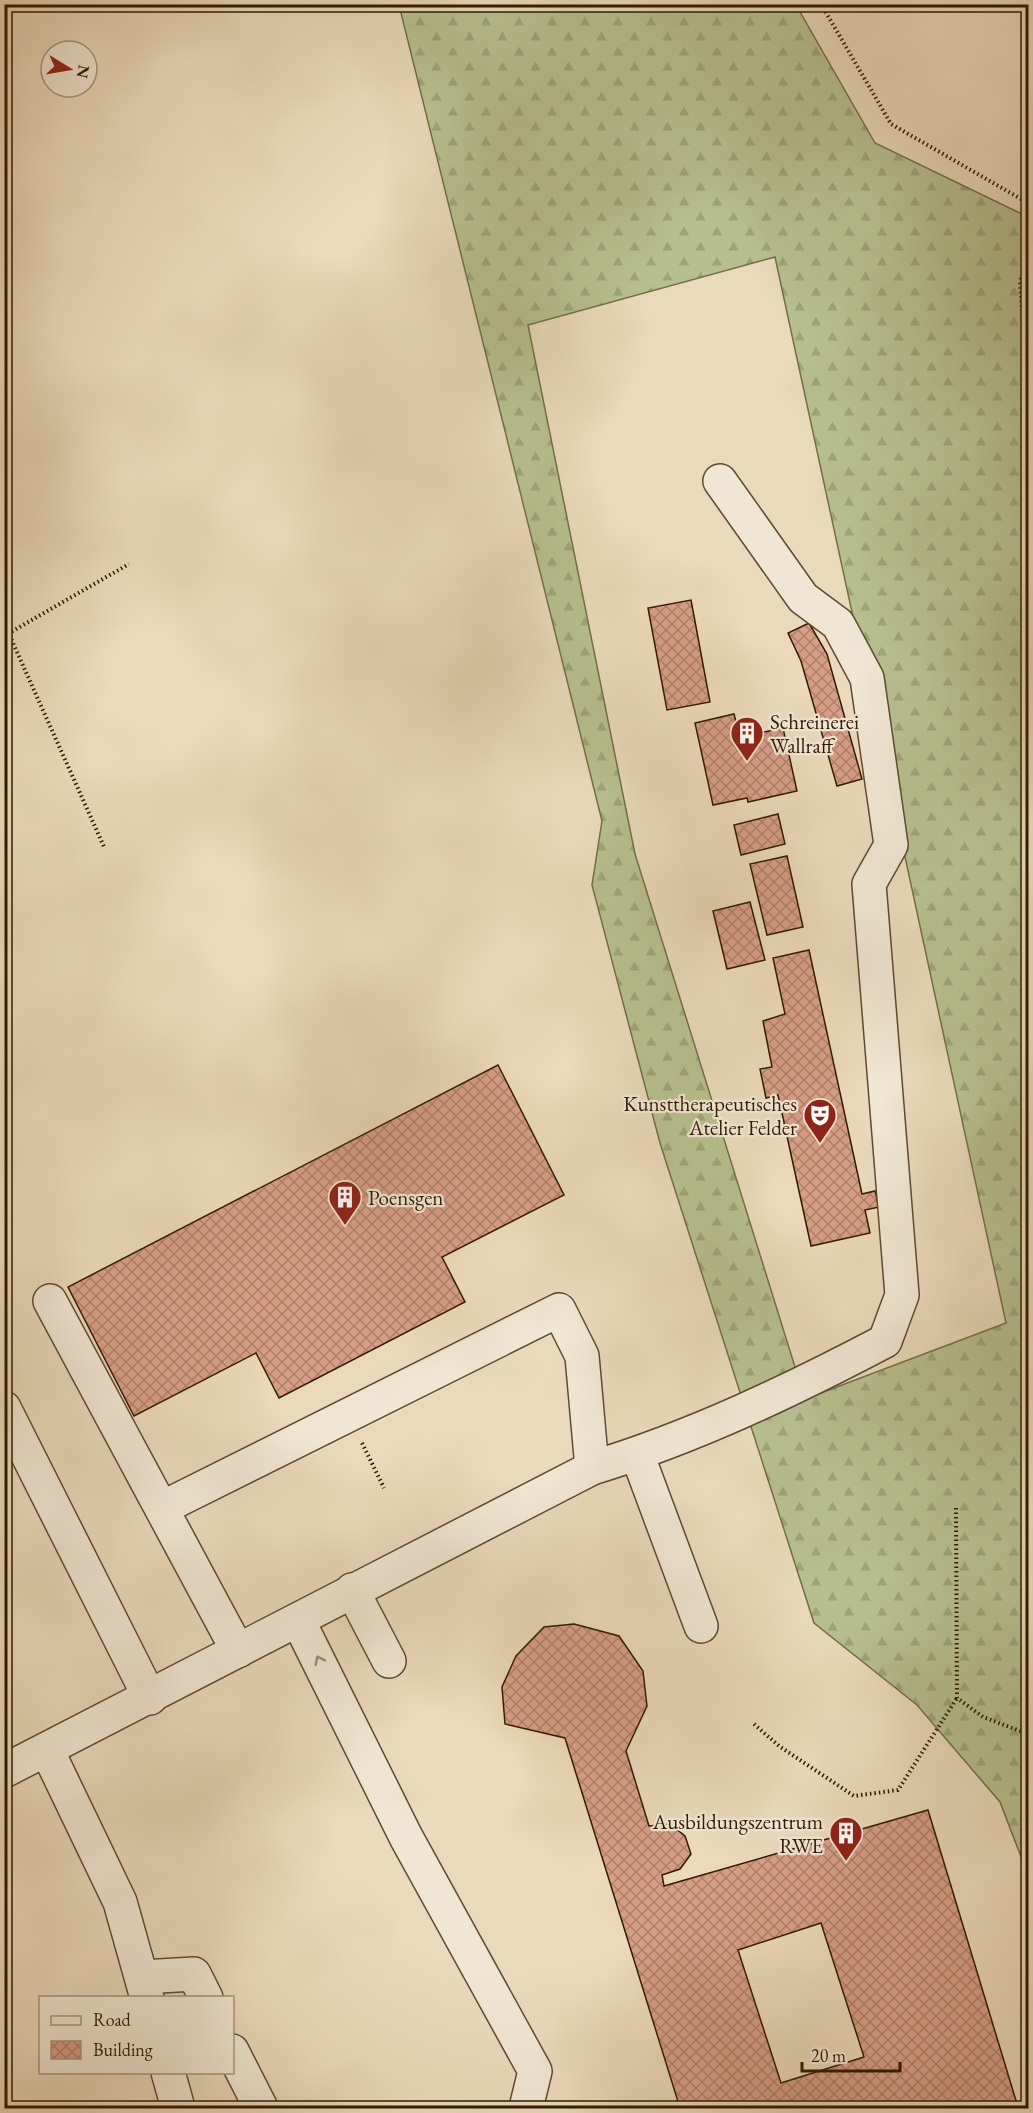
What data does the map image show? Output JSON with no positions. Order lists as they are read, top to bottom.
{
  "places": {
    "building": ["Schreinerei Wallraff", "Poensgen", "Ausbildungszentrum RWE"],
    "theatre": ["Kunsttherapeutisches Atelier Felder"]
  },
  "legend": ["Road", "Building"],
  "scale_bar": "20 m",
  "north": "right"
}
